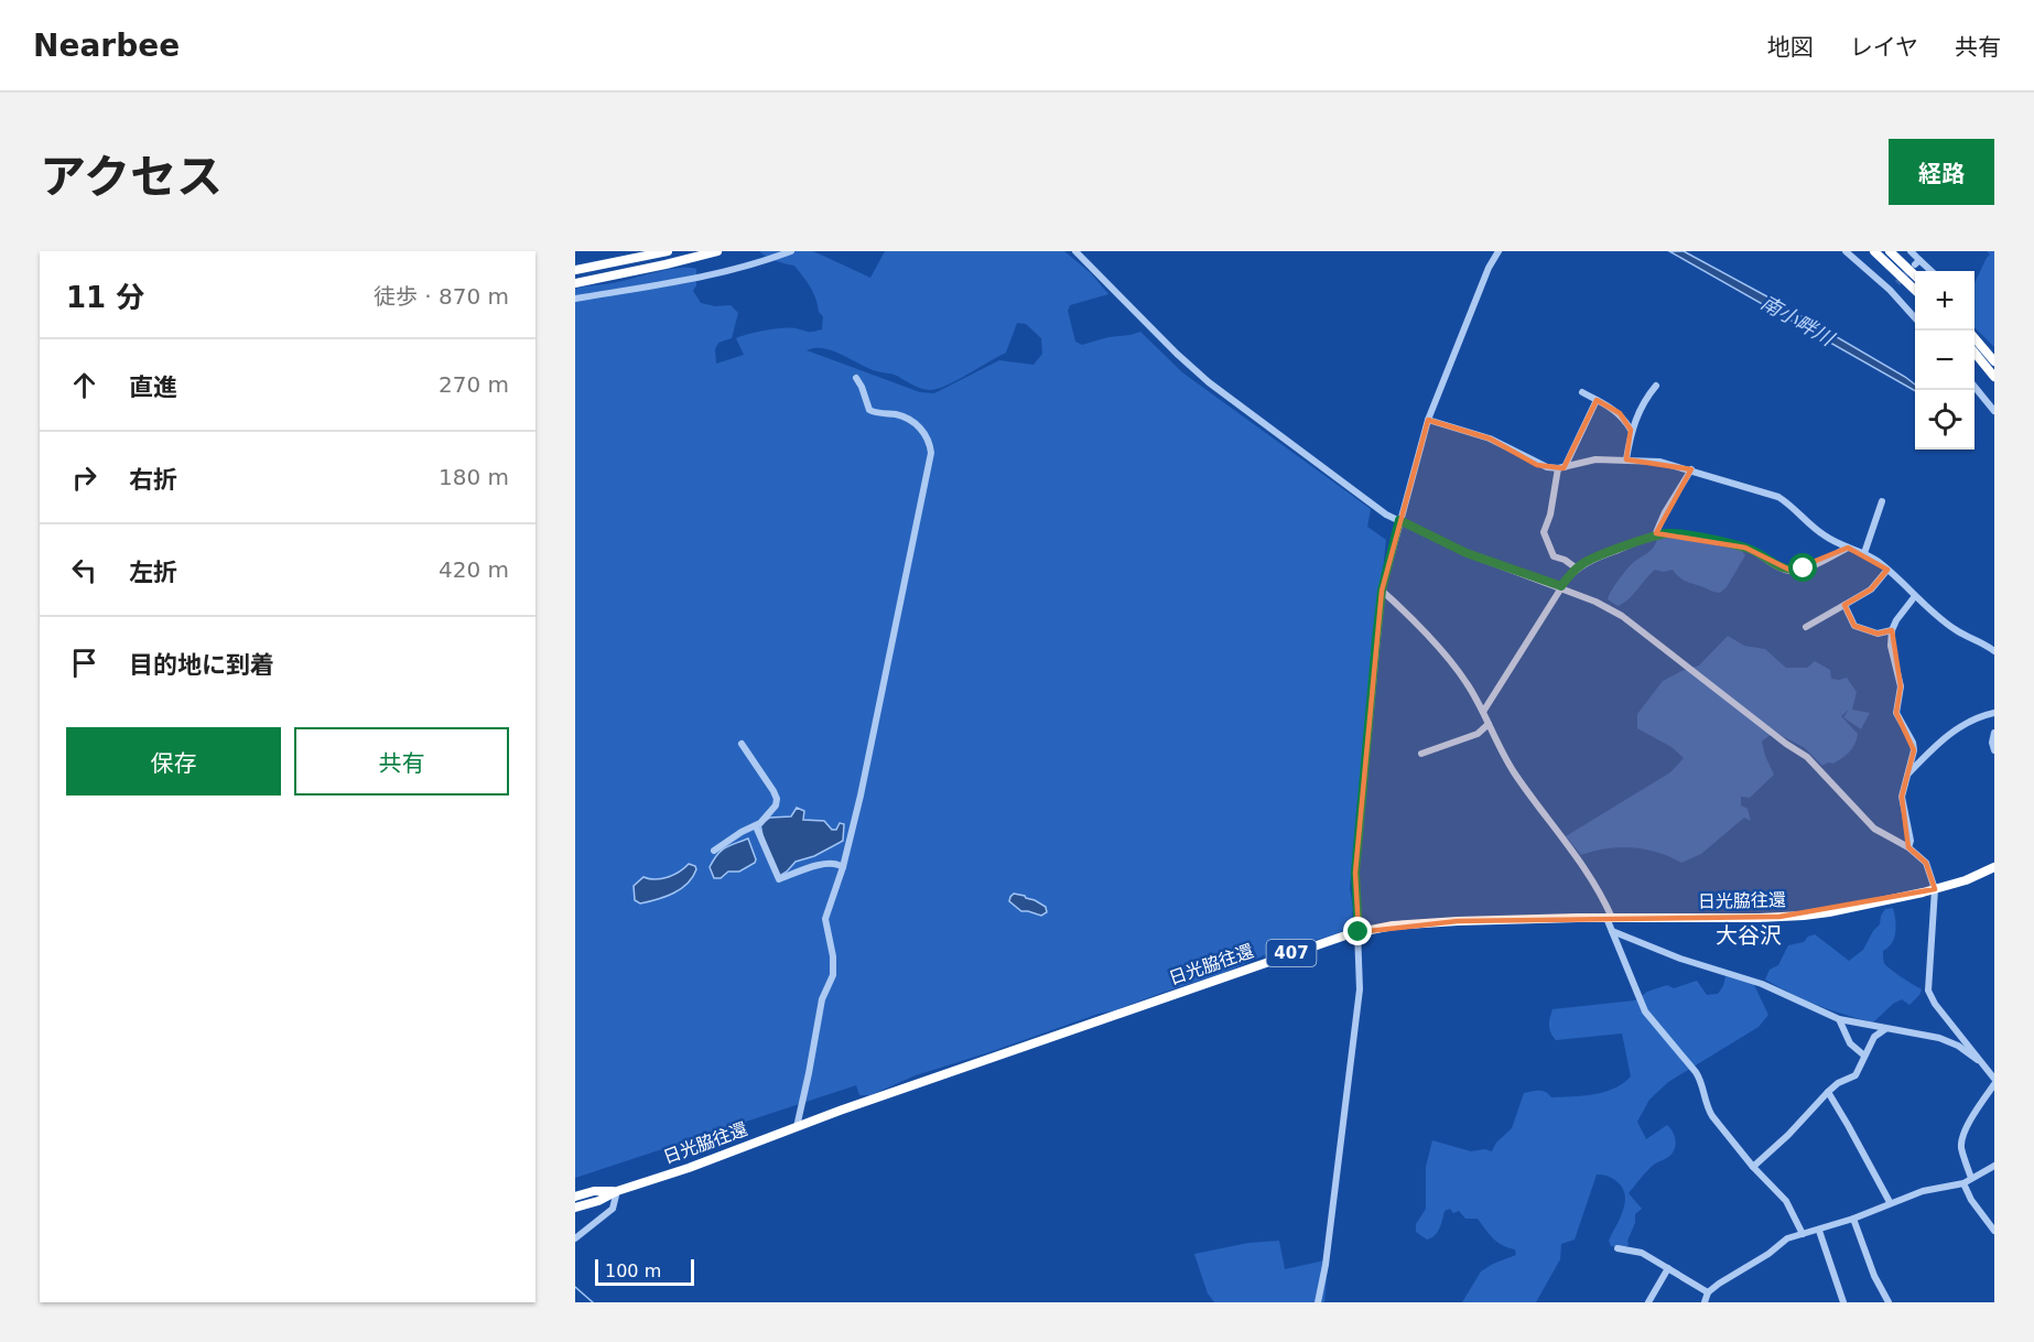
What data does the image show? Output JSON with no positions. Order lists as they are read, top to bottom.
{
  "streets": {
    "highway": ["日光脇往還", "407"]
  },
  "crossings": [
    ["日光脇往還", "407"]
  ],
  "districts": ["大谷沢"],
  "water": ["南小畔川"],
  "scale_bar": "100 m",
  "page": {
    "header": "Nearbee",
    "nav": ["地図", "レイヤ", "共有"],
    "title": "アクセス",
    "buttons": [
      "経路",
      ["保存", "共有"]
    ],
    "heading": ["11 分", "徒歩 · 870 m"],
    "map_buttons": ["+", "−"],
    "list": [
      ["直進", "270 m"],
      ["右折", "180 m"],
      ["左折", "420 m"],
      "目的地に到着"
    ],
    "scale": "100 m"
  }
}
